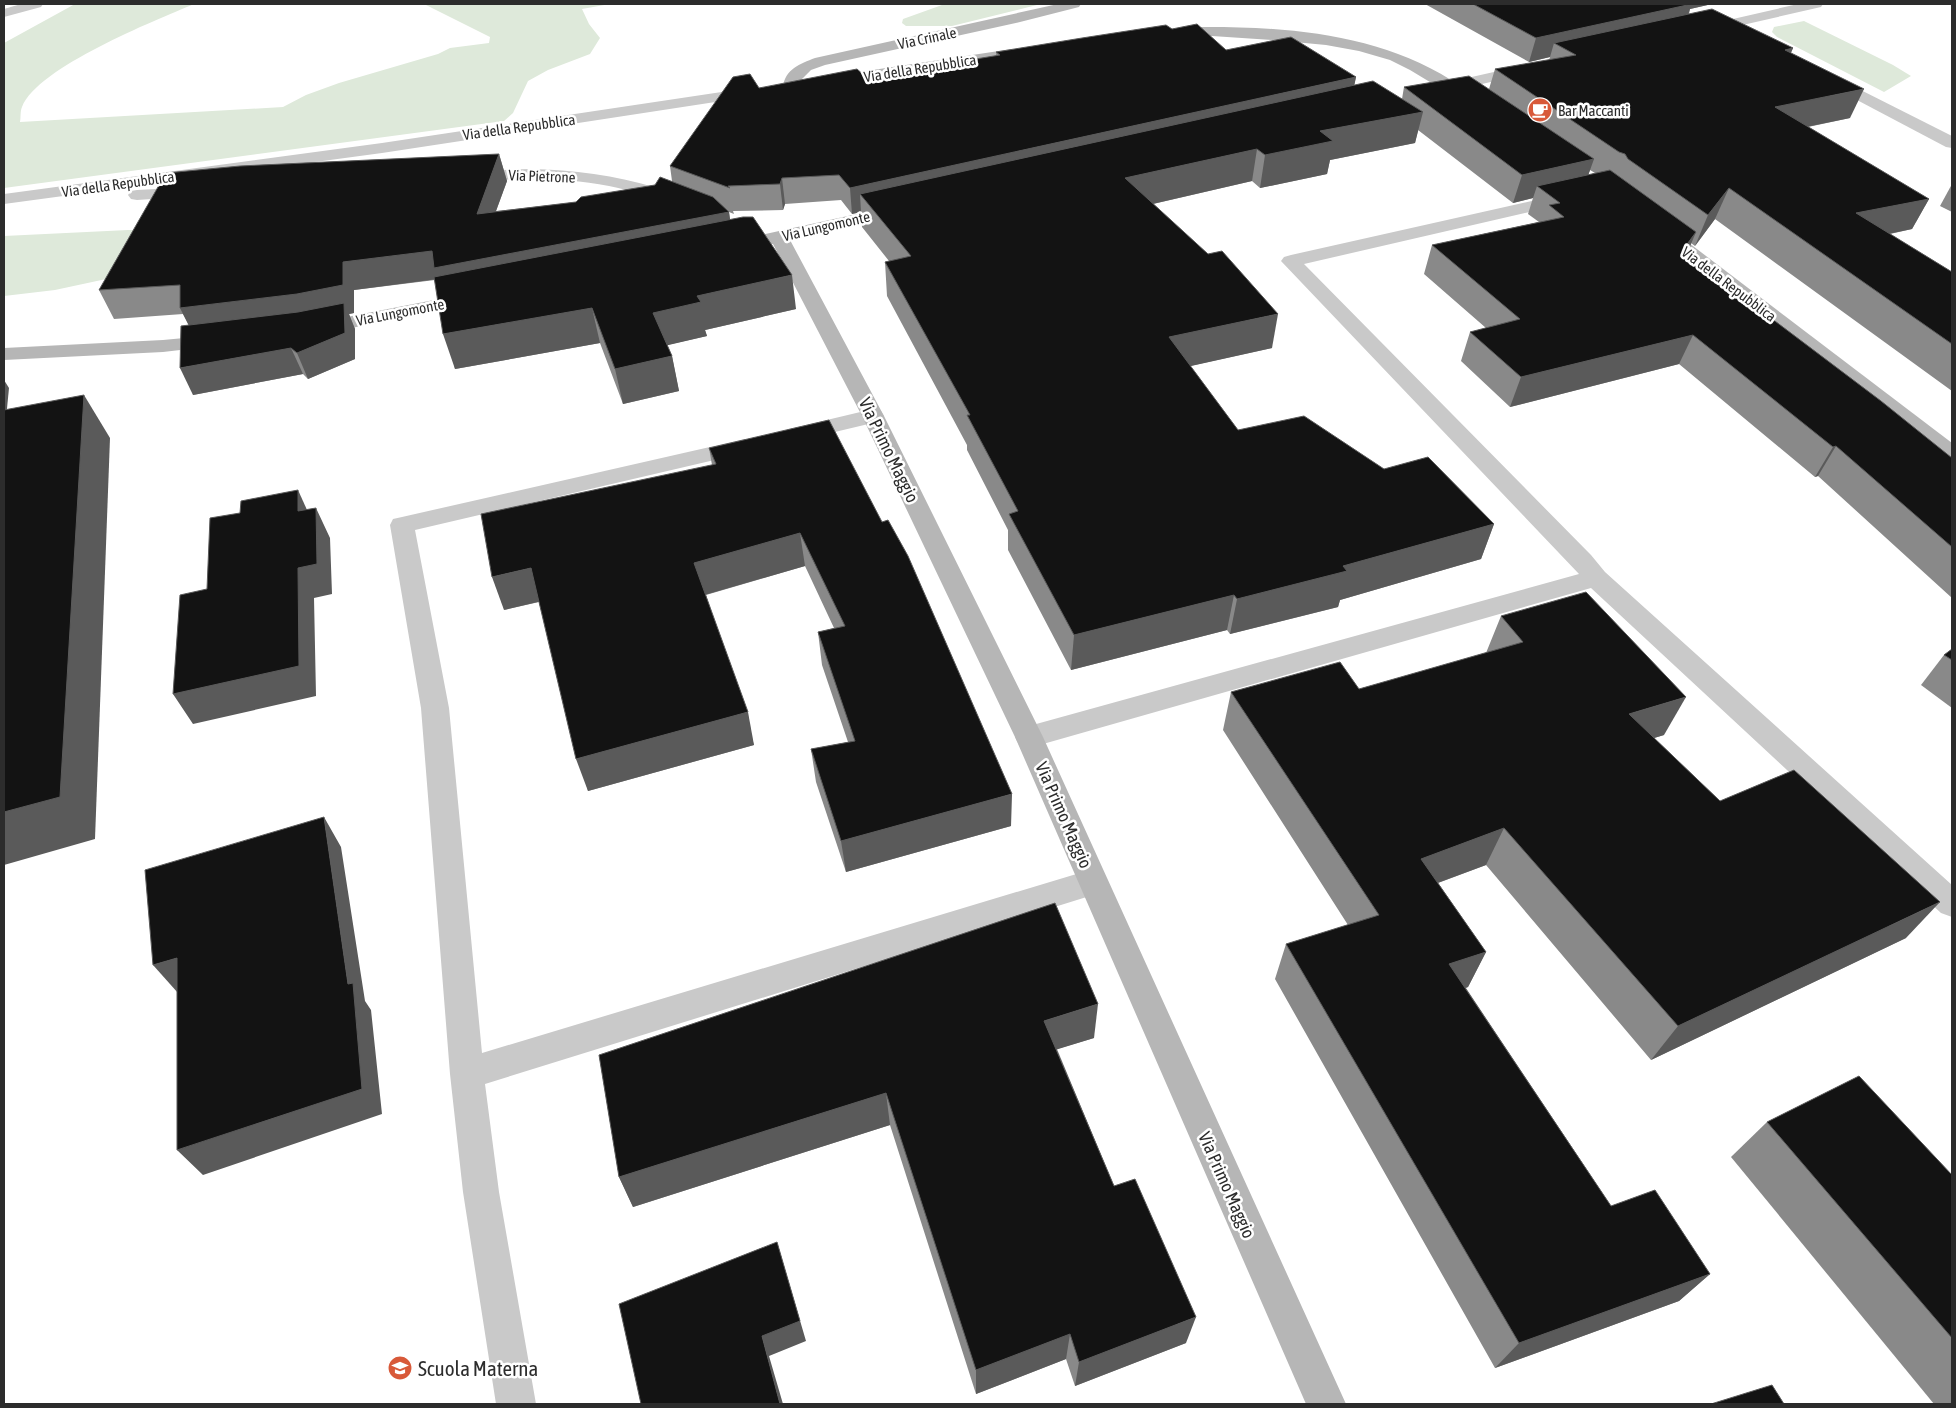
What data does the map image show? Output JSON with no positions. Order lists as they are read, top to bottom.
{
  "streets": {
    "street": [
      "Via Crinale",
      "Via della Repubblica",
      "Via Pietrone",
      "Via Lungomonte",
      "Via Primo Maggio"
    ]
  },
  "crossings": [
    ["Via Crinale", "Via della Repubblica"],
    ["Via Lungomonte", "Via Primo Maggio"]
  ],
  "places": {
    "cafe": ["Bar Maccanti"],
    "school or university": ["Scuola Materna"]
  }
}
